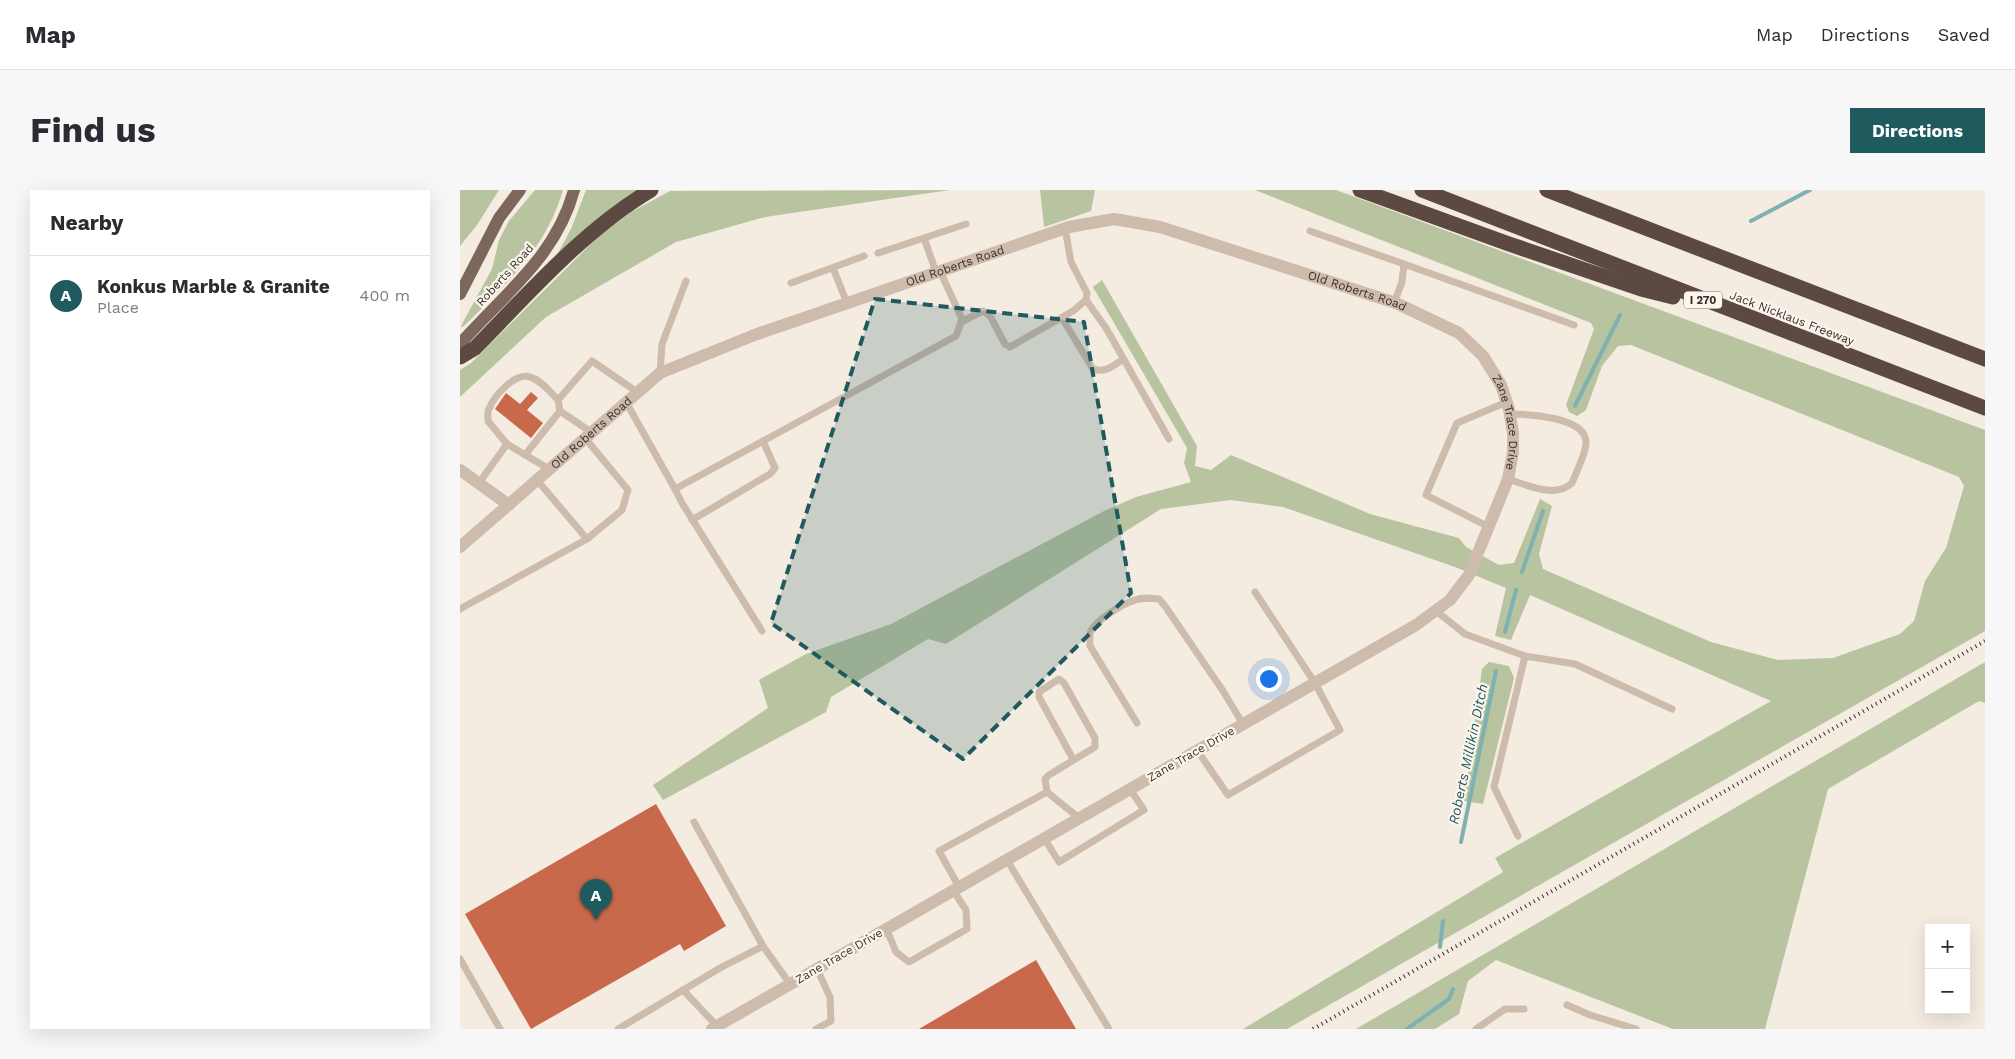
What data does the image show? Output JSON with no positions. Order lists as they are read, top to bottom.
{
  "streets": {
    "highway": ["I 270", "Jack Nicklaus Freeway"],
    "main road": ["Roberts Road"],
    "street": ["Old Roberts Road", "Zane Trace Drive"]
  },
  "crossings": [
    ["Old Roberts Road", "Zane Trace Drive"]
  ],
  "water": ["Roberts Millikin Ditch"],
  "page": {
    "header": "Map",
    "nav": ["Map", "Directions", "Saved"],
    "buttons": "Directions",
    "title": "Find us",
    "heading": "Nearby",
    "list": [
      {
        "mark": "A",
        "name": "Konkus Marble & Granite",
        "note": "Place",
        "value": "400 m"
      }
    ],
    "pins": "A",
    "map_buttons": ["+", "−"]
  }
}
